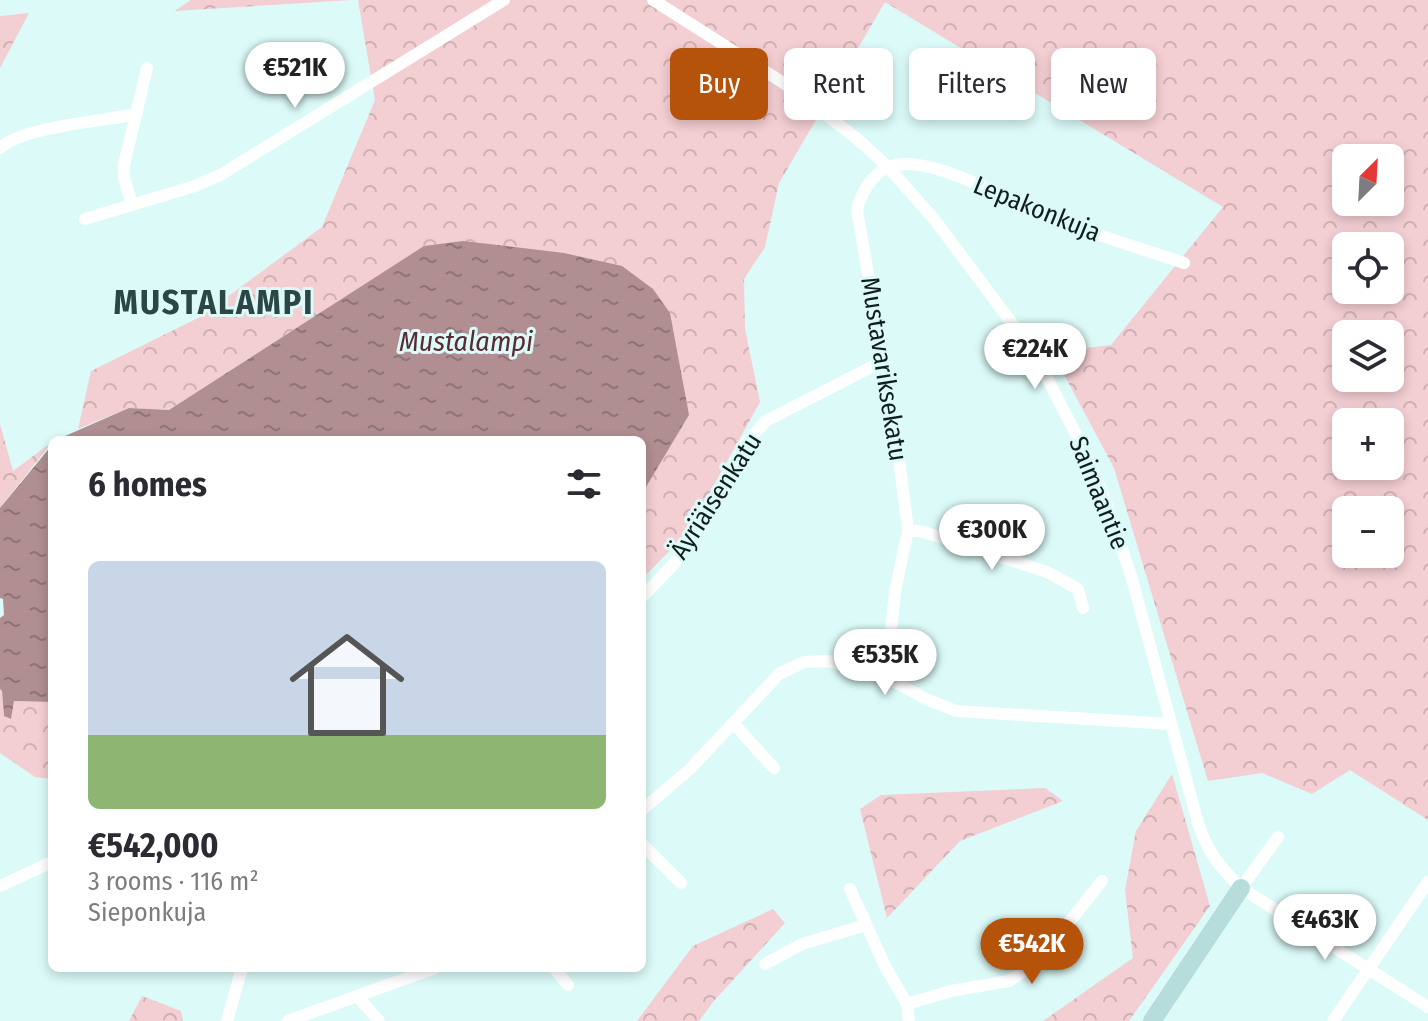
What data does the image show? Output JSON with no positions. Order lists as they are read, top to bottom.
{
  "streets": {
    "street": [
      "Lepakonkuja",
      "Mustavariksekatu",
      "Saimaantie",
      "Äyriäisenkatu"
    ]
  },
  "crossings": [
    ["Lepakonkuja", "Mustavariksekatu"],
    ["Lepakonkuja", "Saimaantie"],
    ["Mustavariksekatu", "Saimaantie"],
    ["Mustavariksekatu", "Äyriäisenkatu"]
  ],
  "districts": ["MUSTALAMPI"],
  "water": ["Mustalampi"],
  "north": "top right",
  "page": {
    "price": [
      "€521K",
      "€224K",
      "€300K",
      "€535K",
      "€463K",
      "€542K"
    ],
    "chip": [
      "Buy",
      "Rent",
      "Filters",
      "New"
    ],
    "map_buttons": ["+", "−"],
    "heading": "6 homes",
    "list": [
      {
        "name": "€542,000",
        "note": "3 rooms · 116 m² · Sieponkuja"
      }
    ]
  }
}
